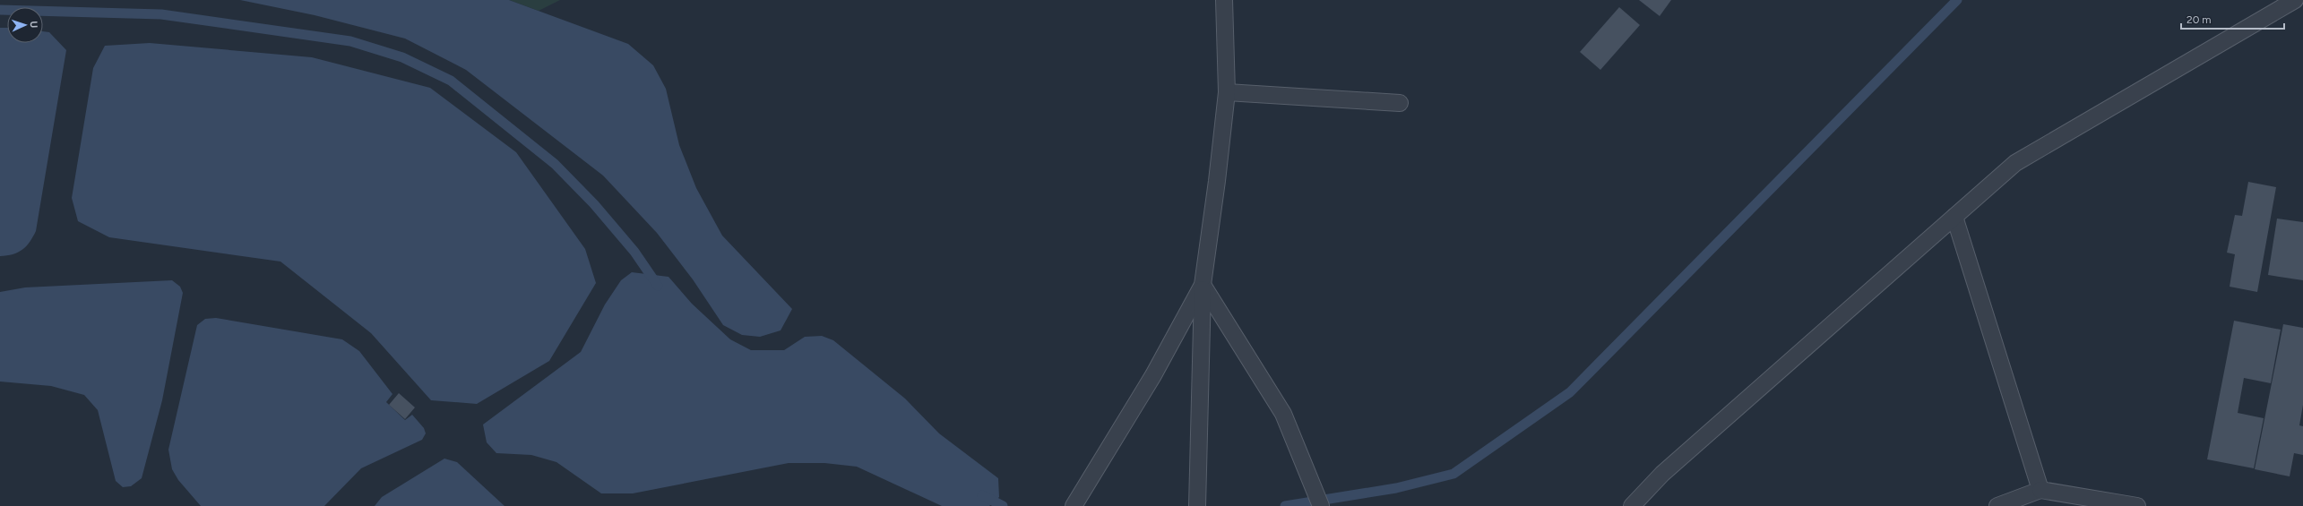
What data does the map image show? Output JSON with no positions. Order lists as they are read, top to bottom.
{
  "scale_bar": "20 m",
  "north": "right"
}
